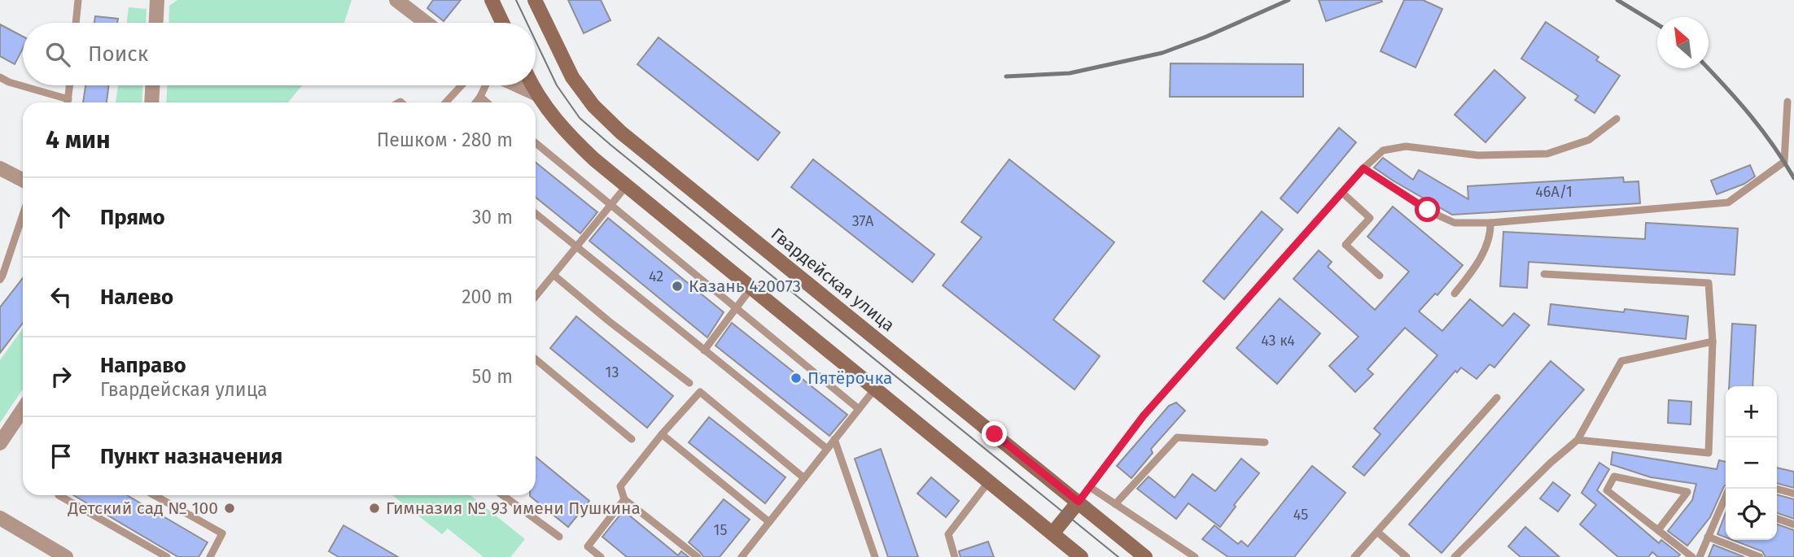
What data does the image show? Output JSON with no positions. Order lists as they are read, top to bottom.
{
  "streets": {
    "main road": ["Гвардейская улица"]
  },
  "places": [
    "Казань 420073",
    "Пятёрочка",
    "Детский сад № 100",
    "Гимназия № 93 имени Пушкина"
  ],
  "house_numbers": [
    "46А/1",
    "37А",
    "42",
    "43 к4",
    "13",
    "45",
    "15"
  ],
  "north": "top left",
  "page": {
    "search": "Поиск",
    "heading": ["4 мин", "Пешком · 280 m"],
    "list": [
      ["Прямо", "30 m"],
      ["Налево", "200 m"],
      ["Направо", "Гвардейская улица", "50 m"],
      "Пункт назначения"
    ],
    "map_buttons": ["+", "−"]
  }
}
